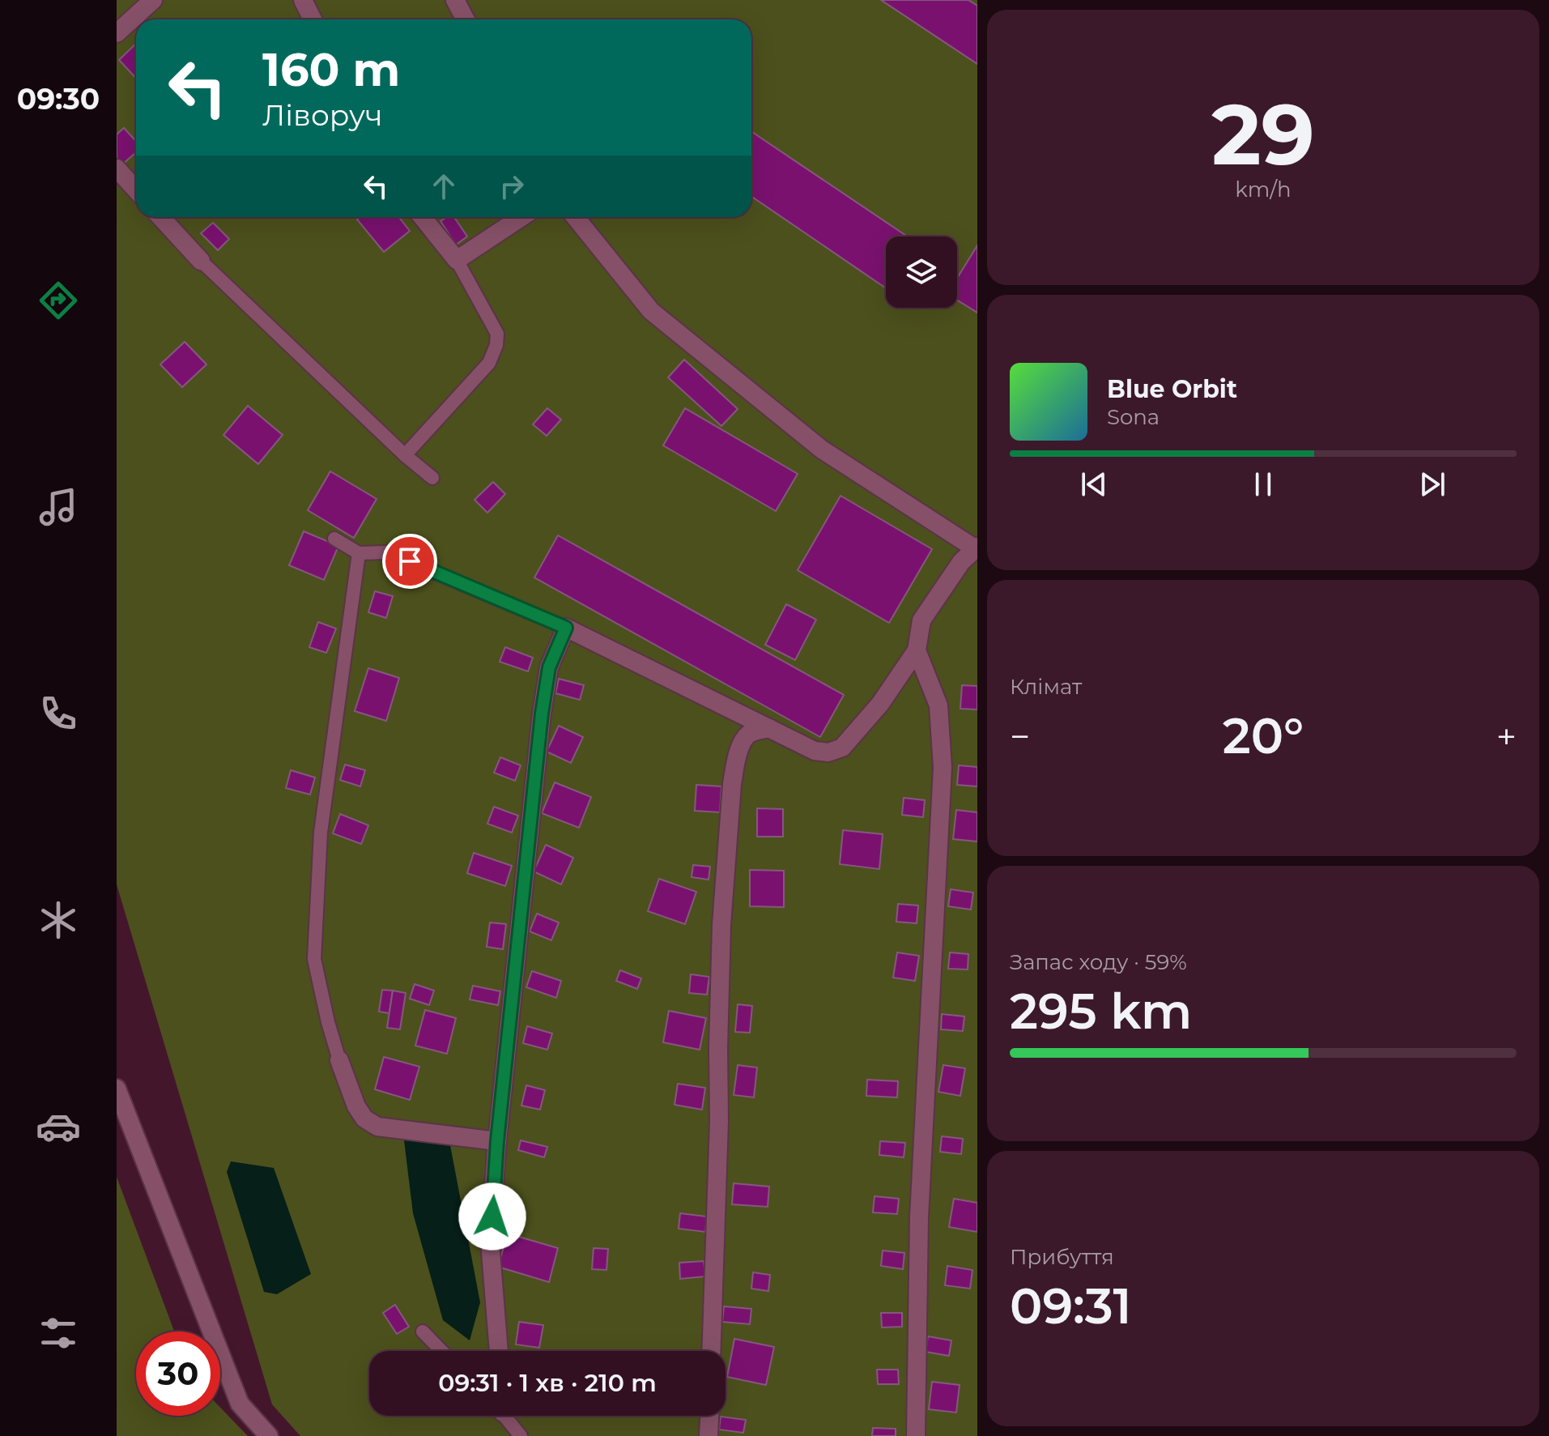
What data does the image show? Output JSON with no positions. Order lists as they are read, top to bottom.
{
  "page": {
    "tabs": "09:30",
    "tile": [
      ["29", "km/h"],
      "Клімат",
      ["Запас ходу · 59%", "295 km"],
      ["Прибуття", "09:31"]
    ],
    "turn": ["160 m", "Ліворуч"],
    "song": ["Blue Orbit", "Sona"],
    "heat": ["−", "20°", "+"],
    "limit": "30",
    "trip": "09:31 · 1 хв · 210 m"
  }
}
